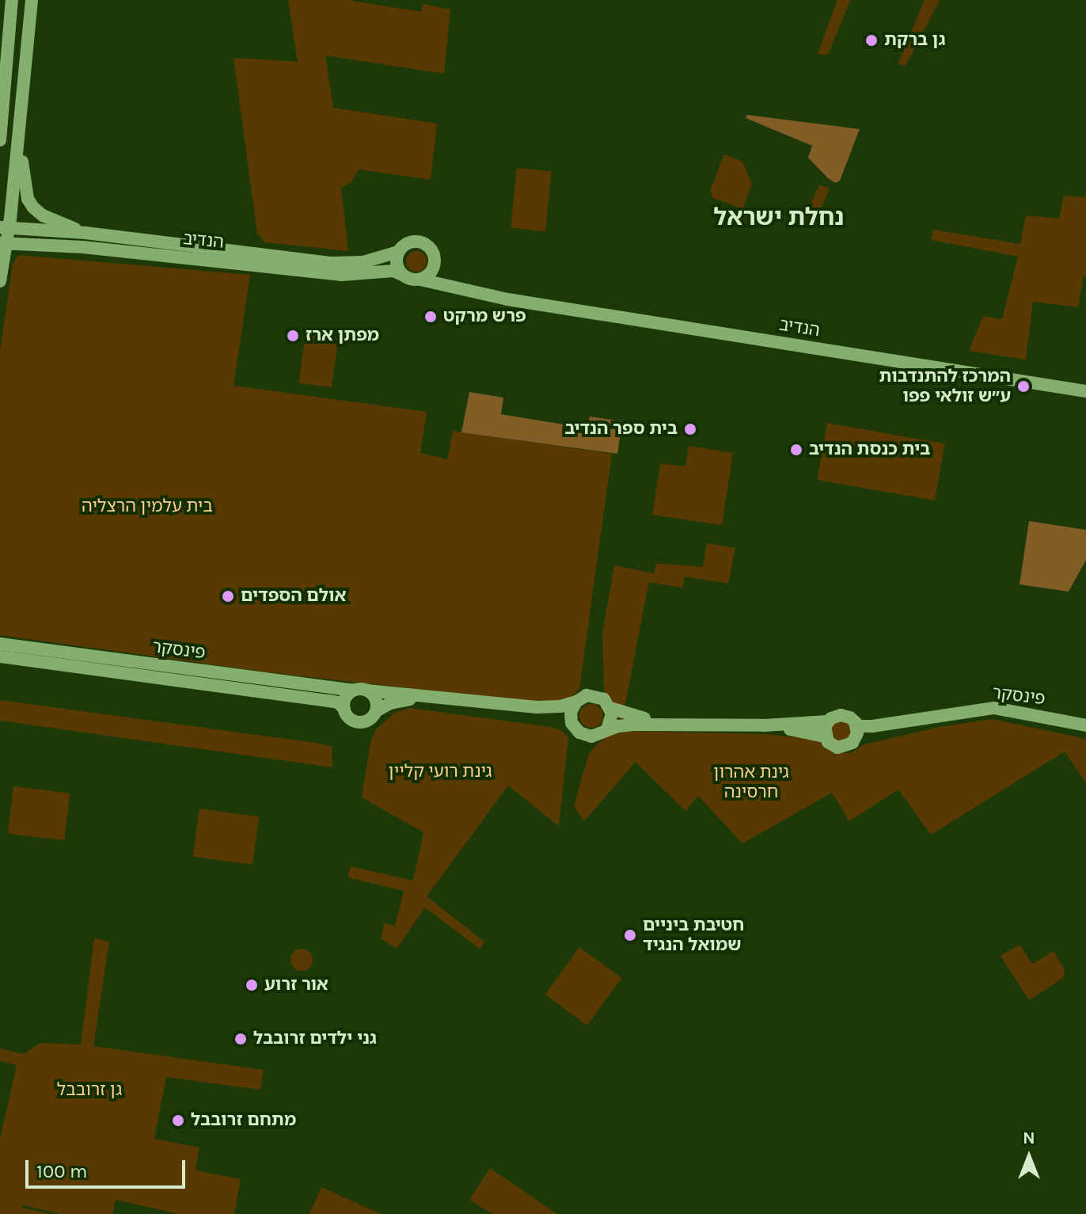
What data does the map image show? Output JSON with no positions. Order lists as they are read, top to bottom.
{
  "streets": {
    "street": ["הנדיב", "פינסקר"]
  },
  "districts": ["נחלת ישראל"],
  "parks": [
    "בית עלמין הרצליה",
    "גינת רועי קליין",
    "גינת אהרון חרסינה",
    "גן זרובבל"
  ],
  "places": [
    "גן ברקת",
    "פרש מרקט",
    "מפתן ארז",
    "המרכז להתנדבות ע״ש זולאי פפו",
    "בית ספר הנדיב",
    "בית כנסת הנדיב",
    "אולם הספדים",
    "חטיבת ביניים שמואל הנגיד",
    "אור זרוע",
    "גני ילדים זרובבל",
    "מתחם זרובבל"
  ],
  "scale_bar": "100 m",
  "north": "top"
}
